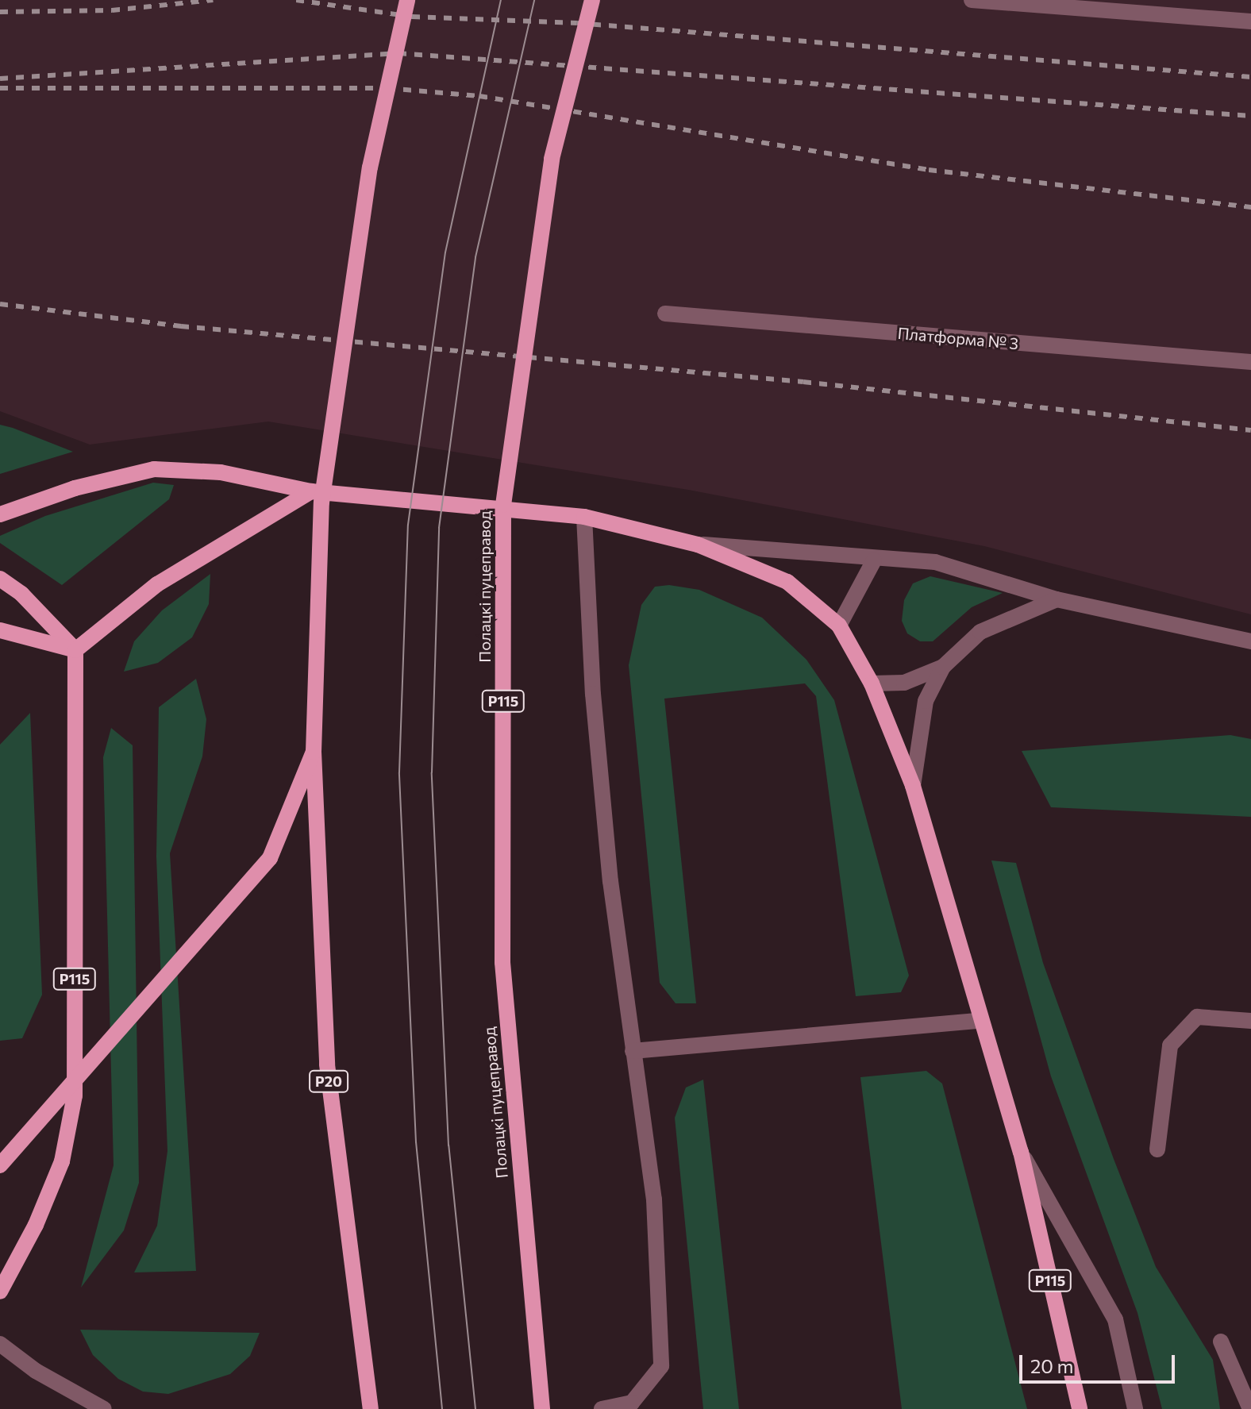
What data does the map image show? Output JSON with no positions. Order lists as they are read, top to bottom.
{
  "streets": {
    "main road": ["Полацкі пуцеправод", "Р115", "Р20"],
    "street": ["Платформа № 3"]
  },
  "scale_bar": "20 m"
}
